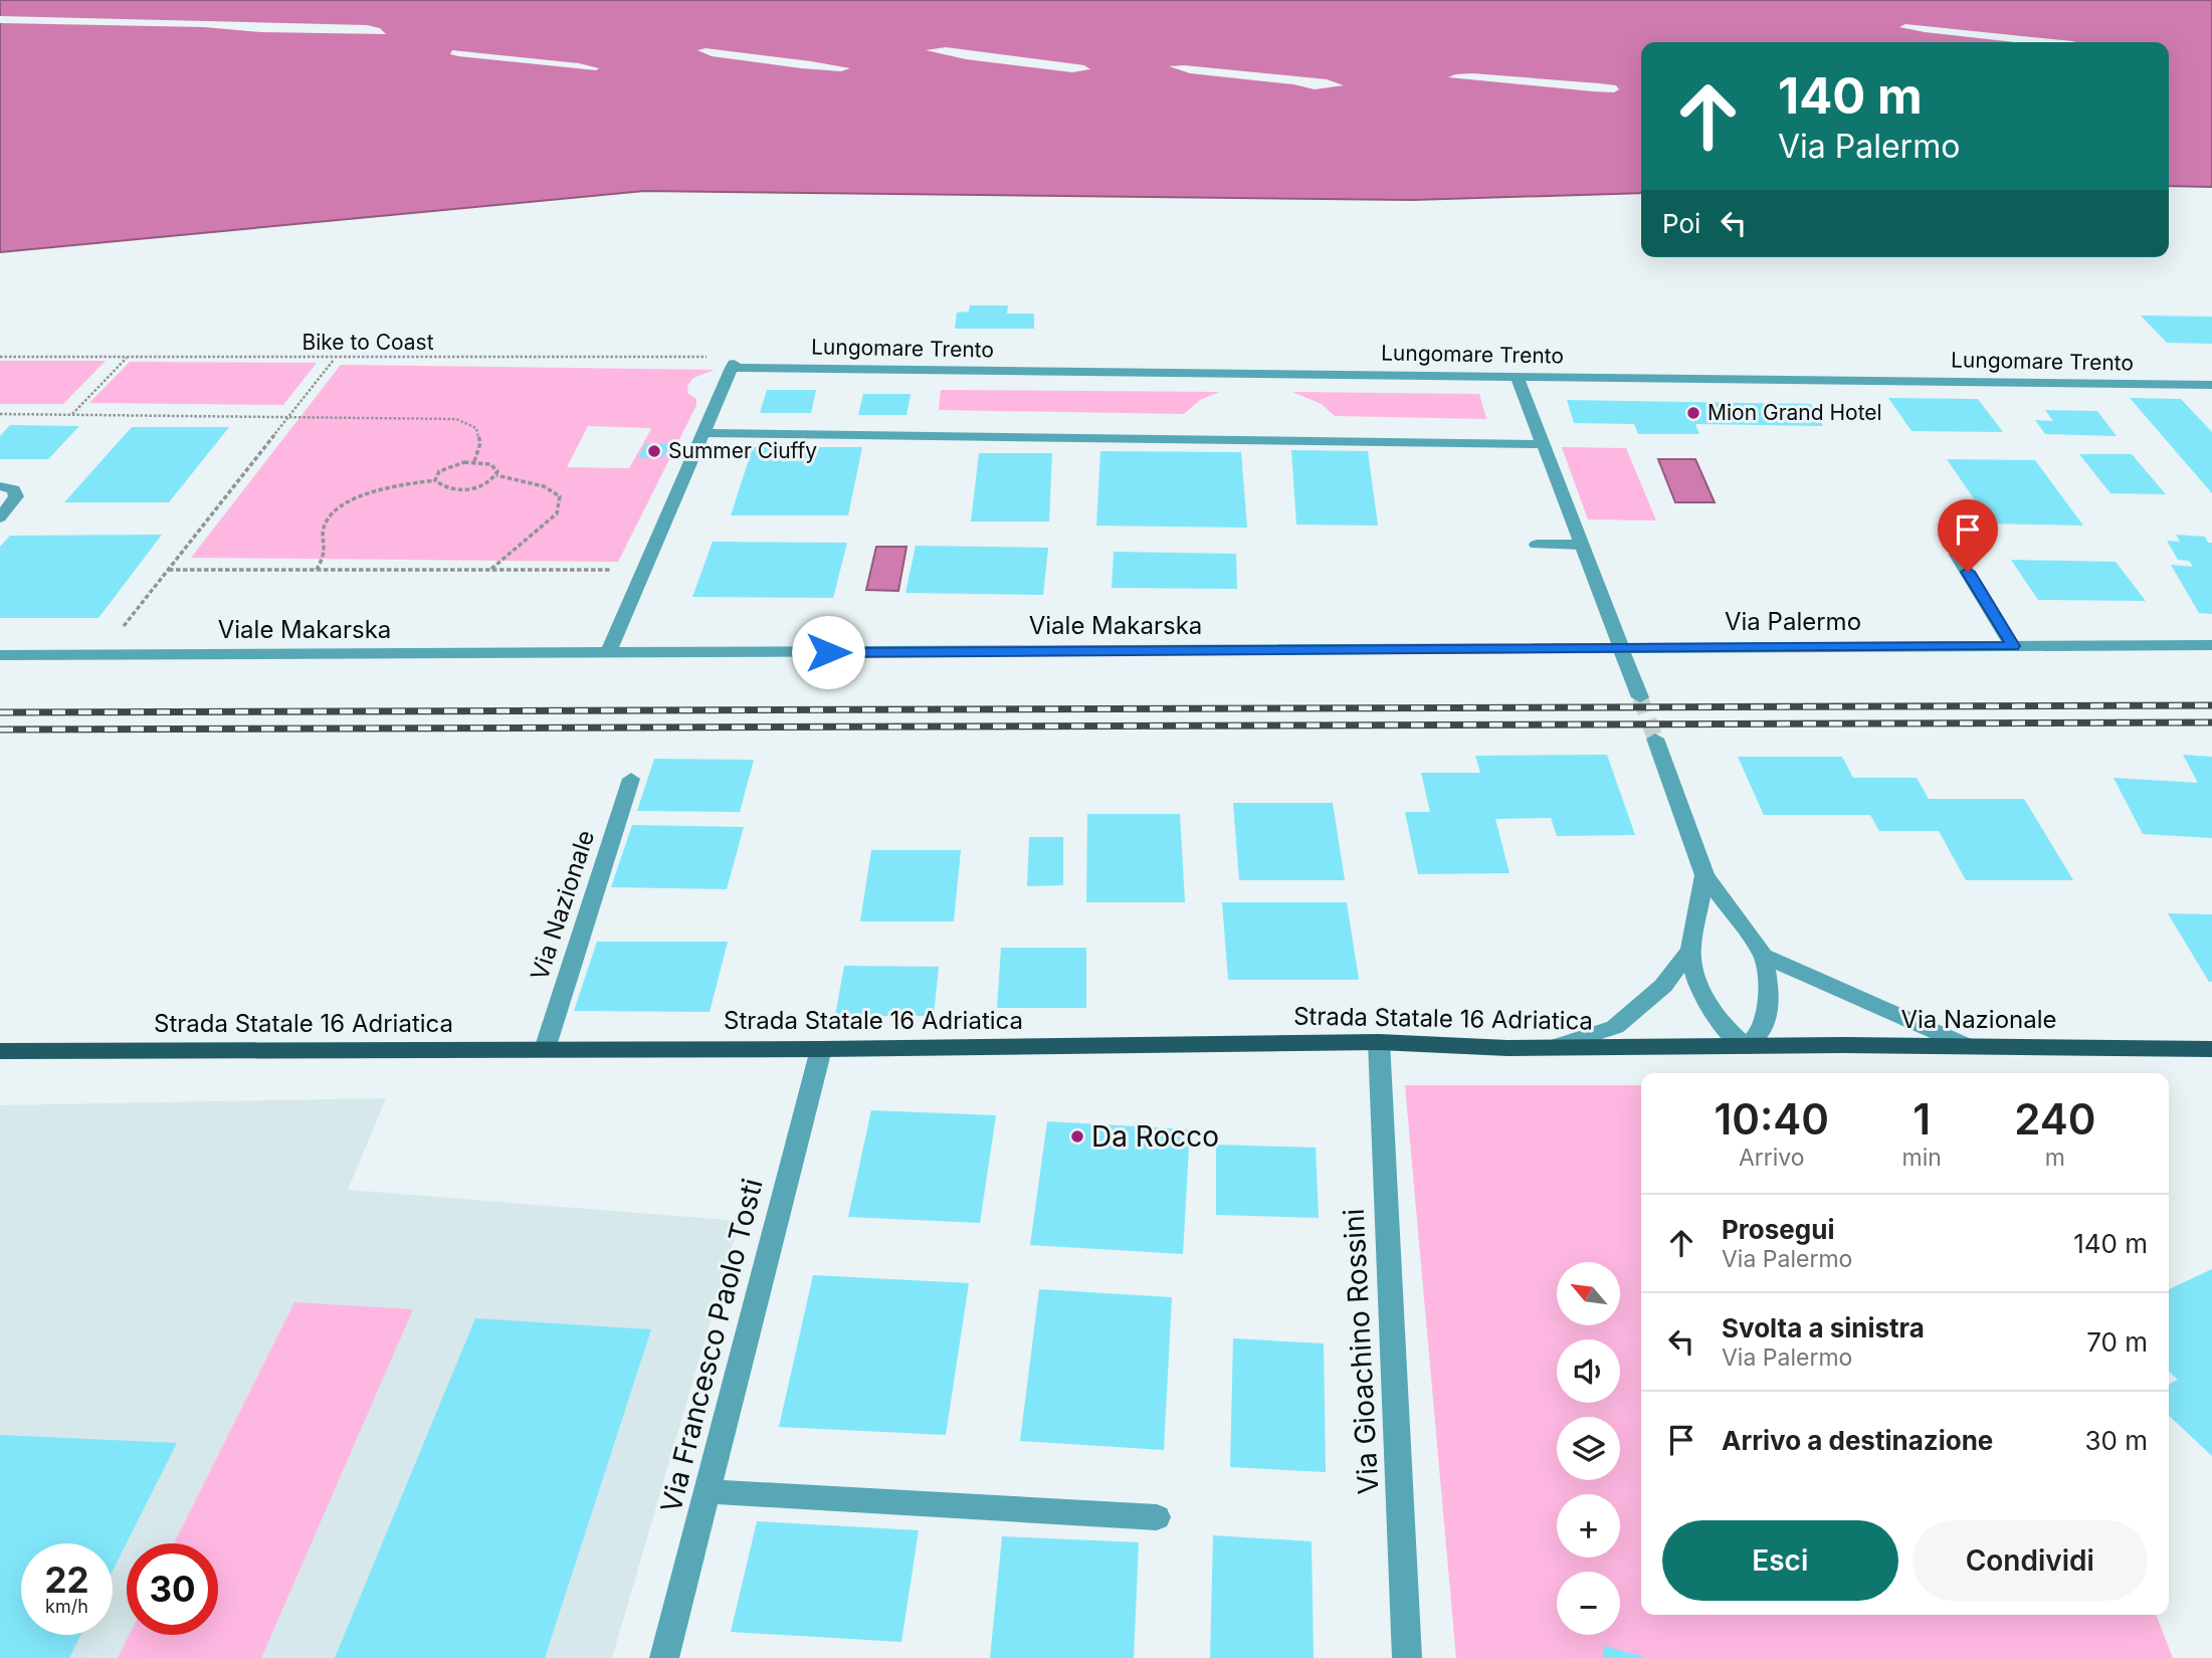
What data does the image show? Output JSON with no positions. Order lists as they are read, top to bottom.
{
  "streets": {
    "main road": ["Via Nazionale", "Strada Statale 16 Adriatica"],
    "street": [
      "Lungomare Trento",
      "Via Palermo",
      "Viale Makarska",
      "Via Francesco Paolo Tosti",
      "Via Gioachino Rossini"
    ],
    "path": ["Bike to Coast"]
  },
  "crossings": [
    ["Via Palermo", "Viale Makarska"],
    ["Via Nazionale", "Strada Statale 16 Adriatica"],
    ["Strada Statale 16 Adriatica", "Via Francesco Paolo Tosti"],
    ["Strada Statale 16 Adriatica", "Via Gioachino Rossini"]
  ],
  "places": ["Mion Grand Hotel", "Summer Ciuffy", "Da Rocco"],
  "north": "top left",
  "page": {
    "turn": ["140 m", "Via Palermo"],
    "then": "Poi",
    "eta": [
      "10:40",
      "Arrivo",
      "1",
      "min",
      "240",
      "m"
    ],
    "list": [
      {
        "name": "Prosegui",
        "note": "Via Palermo",
        "value": "140 m"
      },
      {
        "name": "Svolta a sinistra",
        "note": "Via Palermo",
        "value": "70 m"
      },
      {
        "name": "Arrivo a destinazione",
        "value": "30 m"
      }
    ],
    "map_buttons": ["+", "−"],
    "buttons": ["Esci", "Condividi"],
    "speed": "22 km/h",
    "limit": "30"
  }
}
